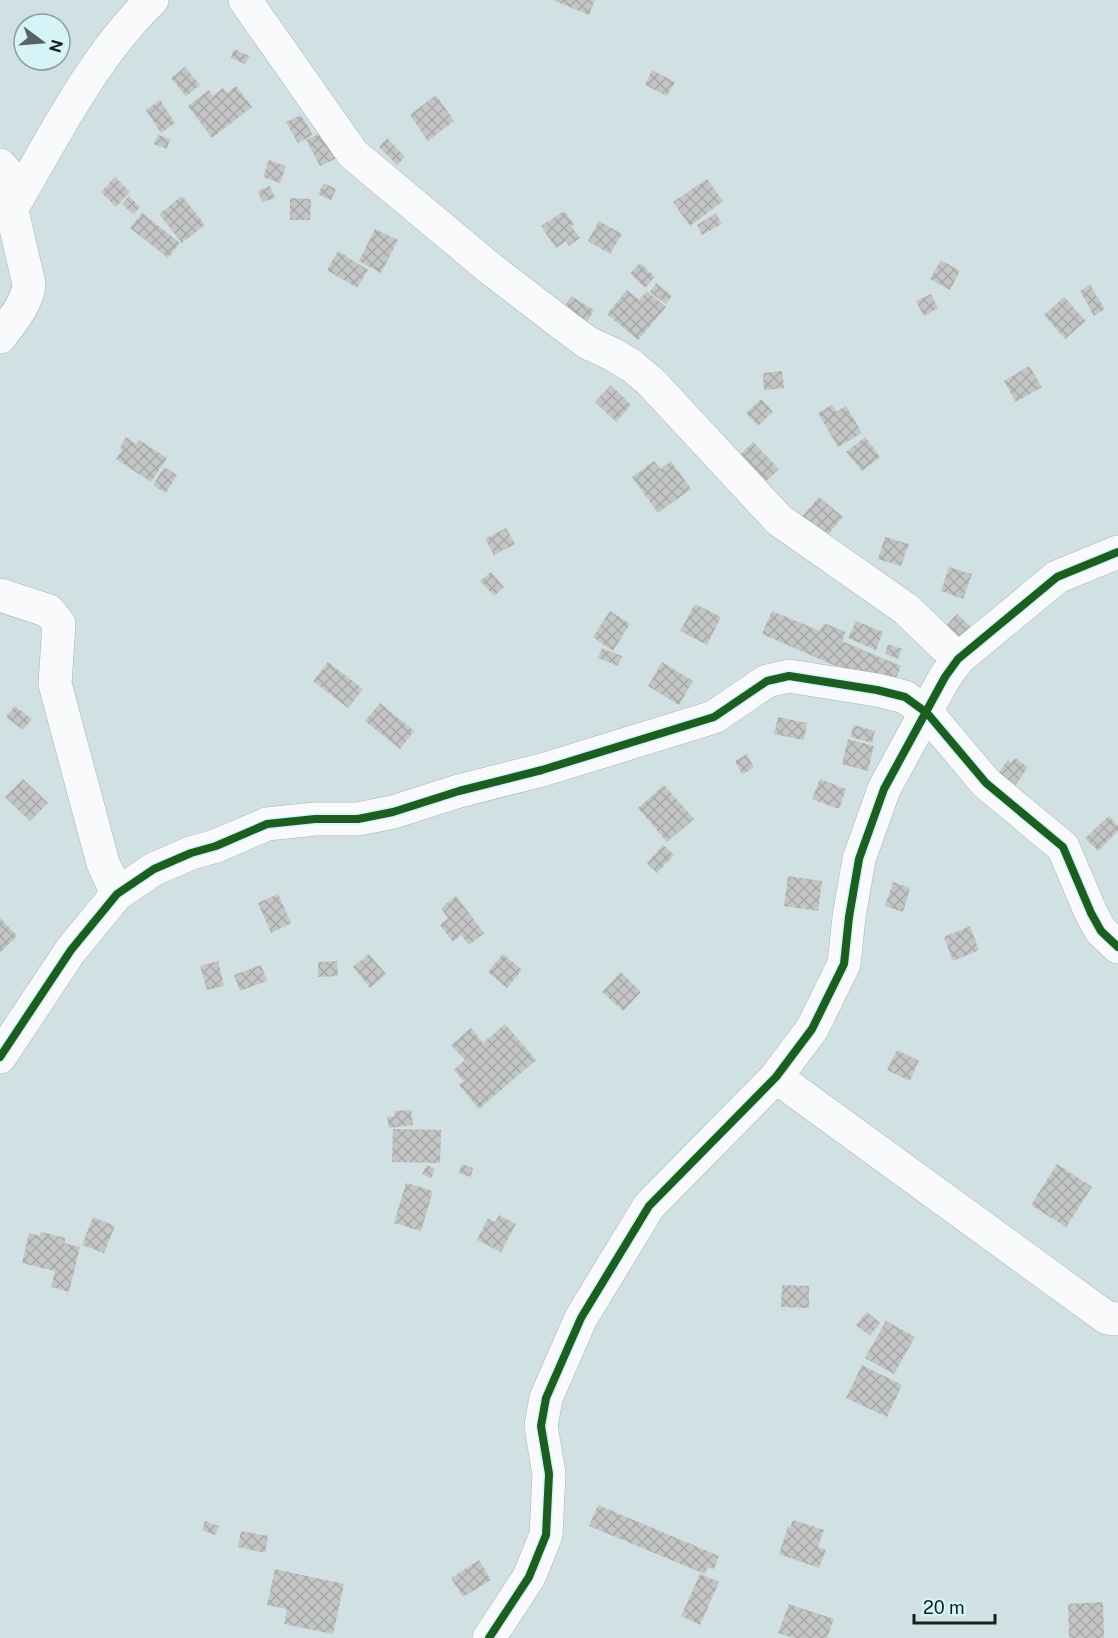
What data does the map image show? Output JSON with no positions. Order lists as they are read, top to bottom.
{
  "scale_bar": "20 m",
  "north": "right"
}
